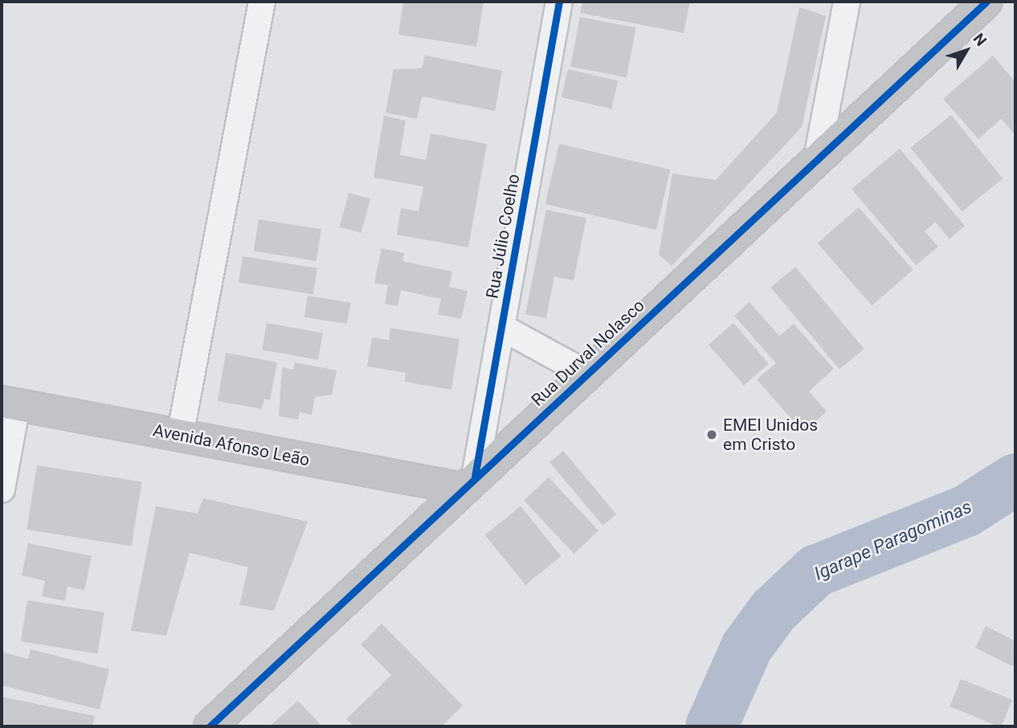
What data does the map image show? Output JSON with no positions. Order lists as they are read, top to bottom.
{
  "streets": {
    "street": ["Rua Júlio Coelho", "Rua Durval Nolasco", "Avenida Afonso Leão"]
  },
  "crossings": [
    ["Rua Júlio Coelho", "Rua Durval Nolasco"],
    ["Rua Júlio Coelho", "Avenida Afonso Leão"],
    ["Rua Durval Nolasco", "Avenida Afonso Leão"]
  ],
  "water": ["Igarape Paragominas"],
  "places": ["EMEI Unidos em Cristo"],
  "north": "top right"
}
